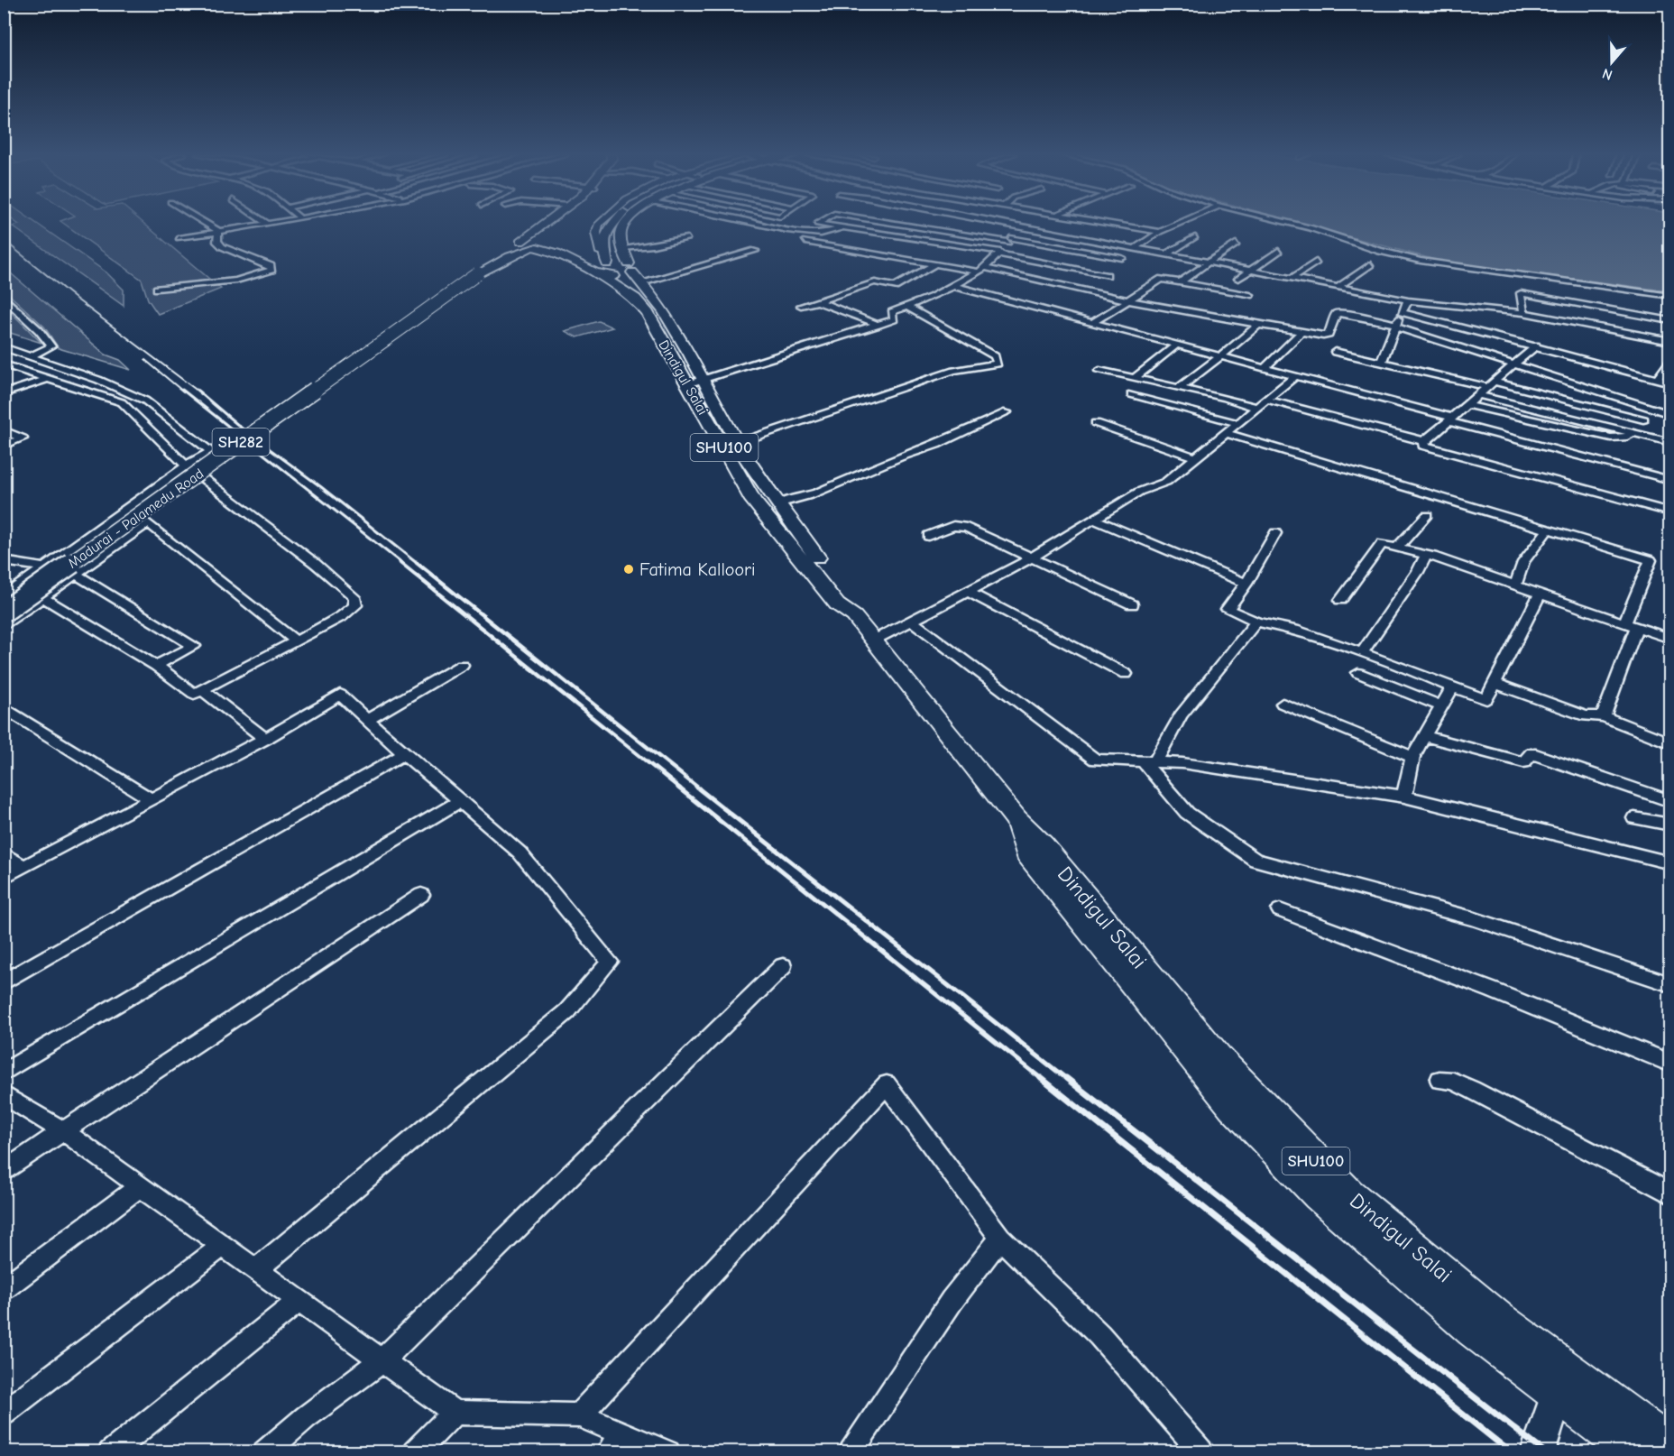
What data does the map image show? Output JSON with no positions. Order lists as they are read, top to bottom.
{
  "streets": {
    "main road": [
      "Dindigul Salai",
      "SH282",
      "SHU100",
      "Madurai - Palamedu Road"
    ]
  },
  "crossings": [
    ["Dindigul Salai", "SHU100"],
    ["Dindigul Salai", "Madurai - Palamedu Road"]
  ],
  "places": ["Fatima Kalloori"],
  "north": "bottom"
}
